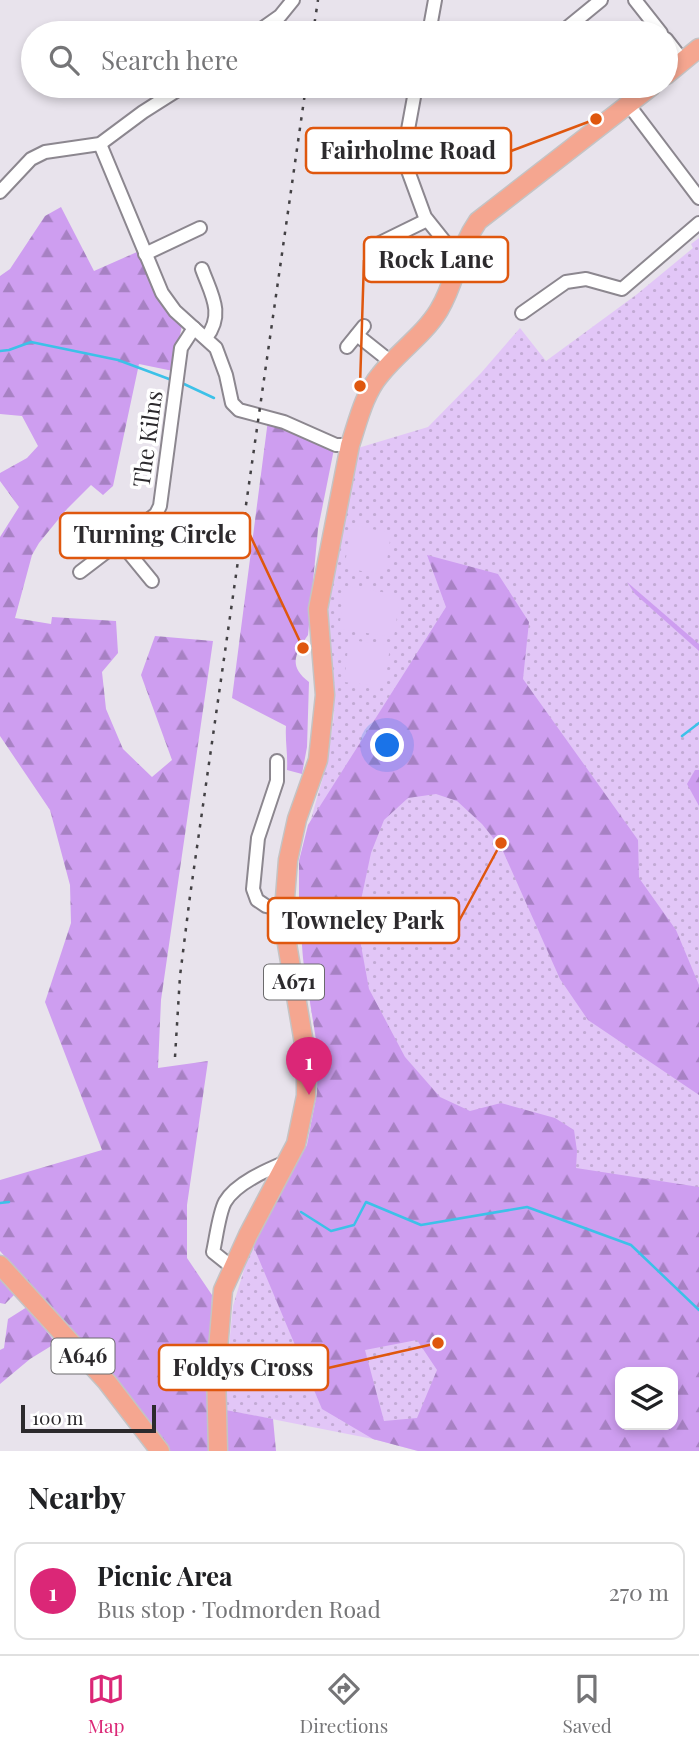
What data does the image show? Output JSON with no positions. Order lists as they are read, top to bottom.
{
  "streets": {
    "highway": ["A671", "A646"],
    "street": ["The Kilns"]
  },
  "places": [
    "Fairholme Road",
    "Rock Lane",
    "Turning Circle",
    "Towneley Park",
    "Foldys Cross"
  ],
  "scale_bar": "100 m",
  "page": {
    "search": "Search here",
    "pins": "1",
    "scale": "100 m",
    "heading": "Nearby",
    "list": [
      {
        "mark": "1",
        "name": "Picnic Area",
        "note": "Bus stop · Todmorden Road",
        "value": "270 m"
      }
    ],
    "nav": ["Map", "Directions", "Saved"]
  }
}
